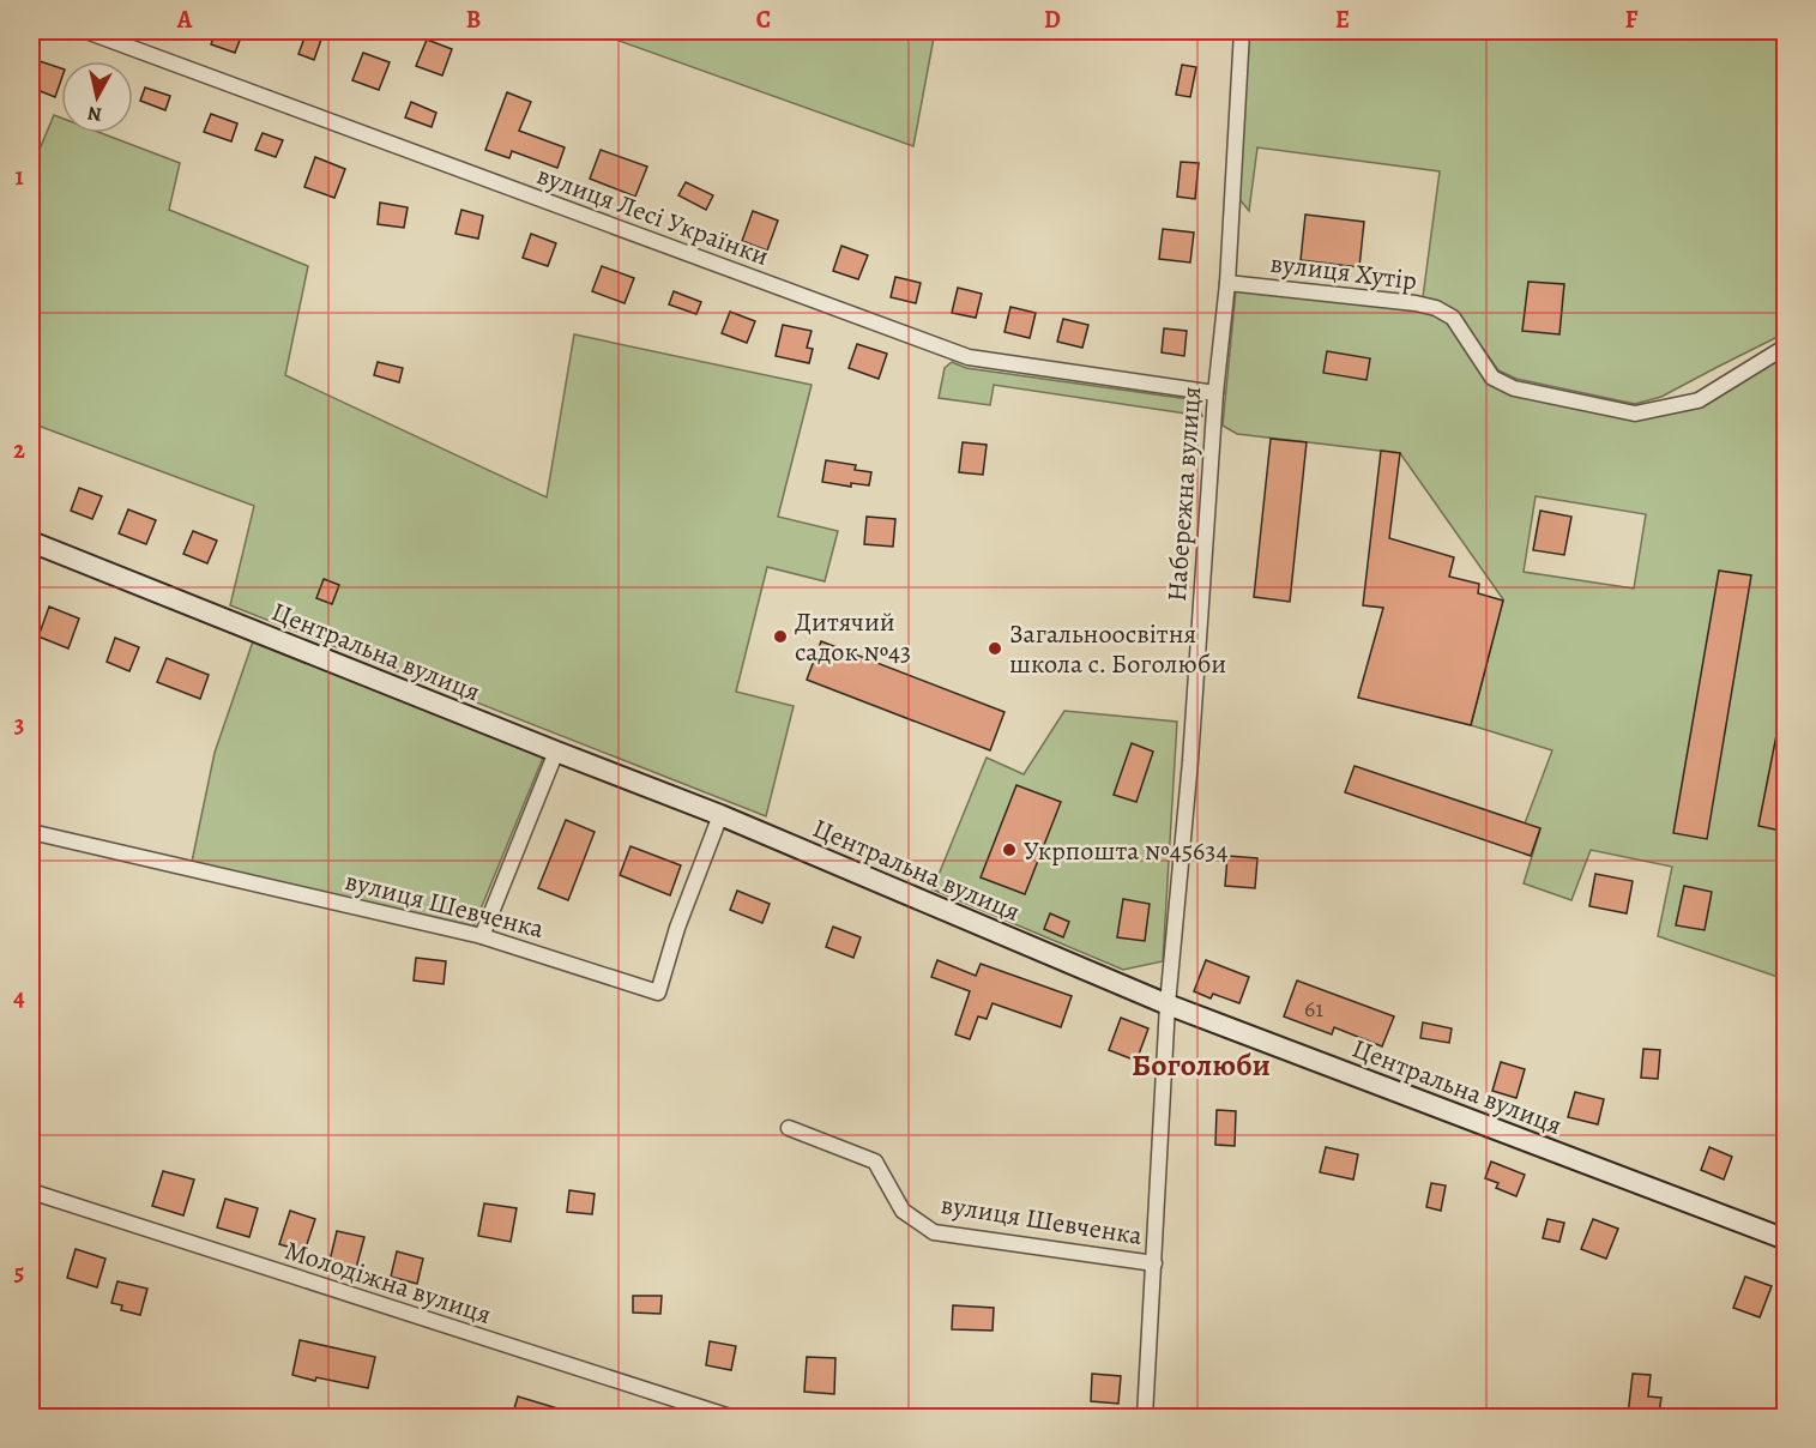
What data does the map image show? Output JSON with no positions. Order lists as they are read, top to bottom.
{
  "streets": {
    "street": [
      "вулиця Лесі Українки",
      "вулиця Хутір",
      "Набережна вулиця",
      "Центральна вулиця",
      "вулиця Шевченка",
      "Молодіжна вулиця"
    ]
  },
  "crossings": [
    ["вулиця Лесі Українки", "Набережна вулиця"],
    ["вулиця Хутір", "Набережна вулиця"],
    ["Набережна вулиця", "Центральна вулиця"],
    ["Набережна вулиця", "вулиця Шевченка"],
    ["Центральна вулиця", "вулиця Шевченка"]
  ],
  "districts": ["Боголюби"],
  "places": ["Дитячий садок №43", "Загальноосвітня школа с. Боголюби", "Укрпошта №45634"],
  "house_numbers": ["61"],
  "north": "bottom",
  "grid": {
    "columns": [
      "A",
      "B",
      "C",
      "D",
      "E",
      "F"
    ],
    "rows": [
      "1",
      "2",
      "3",
      "4",
      "5"
    ]
  }
}
